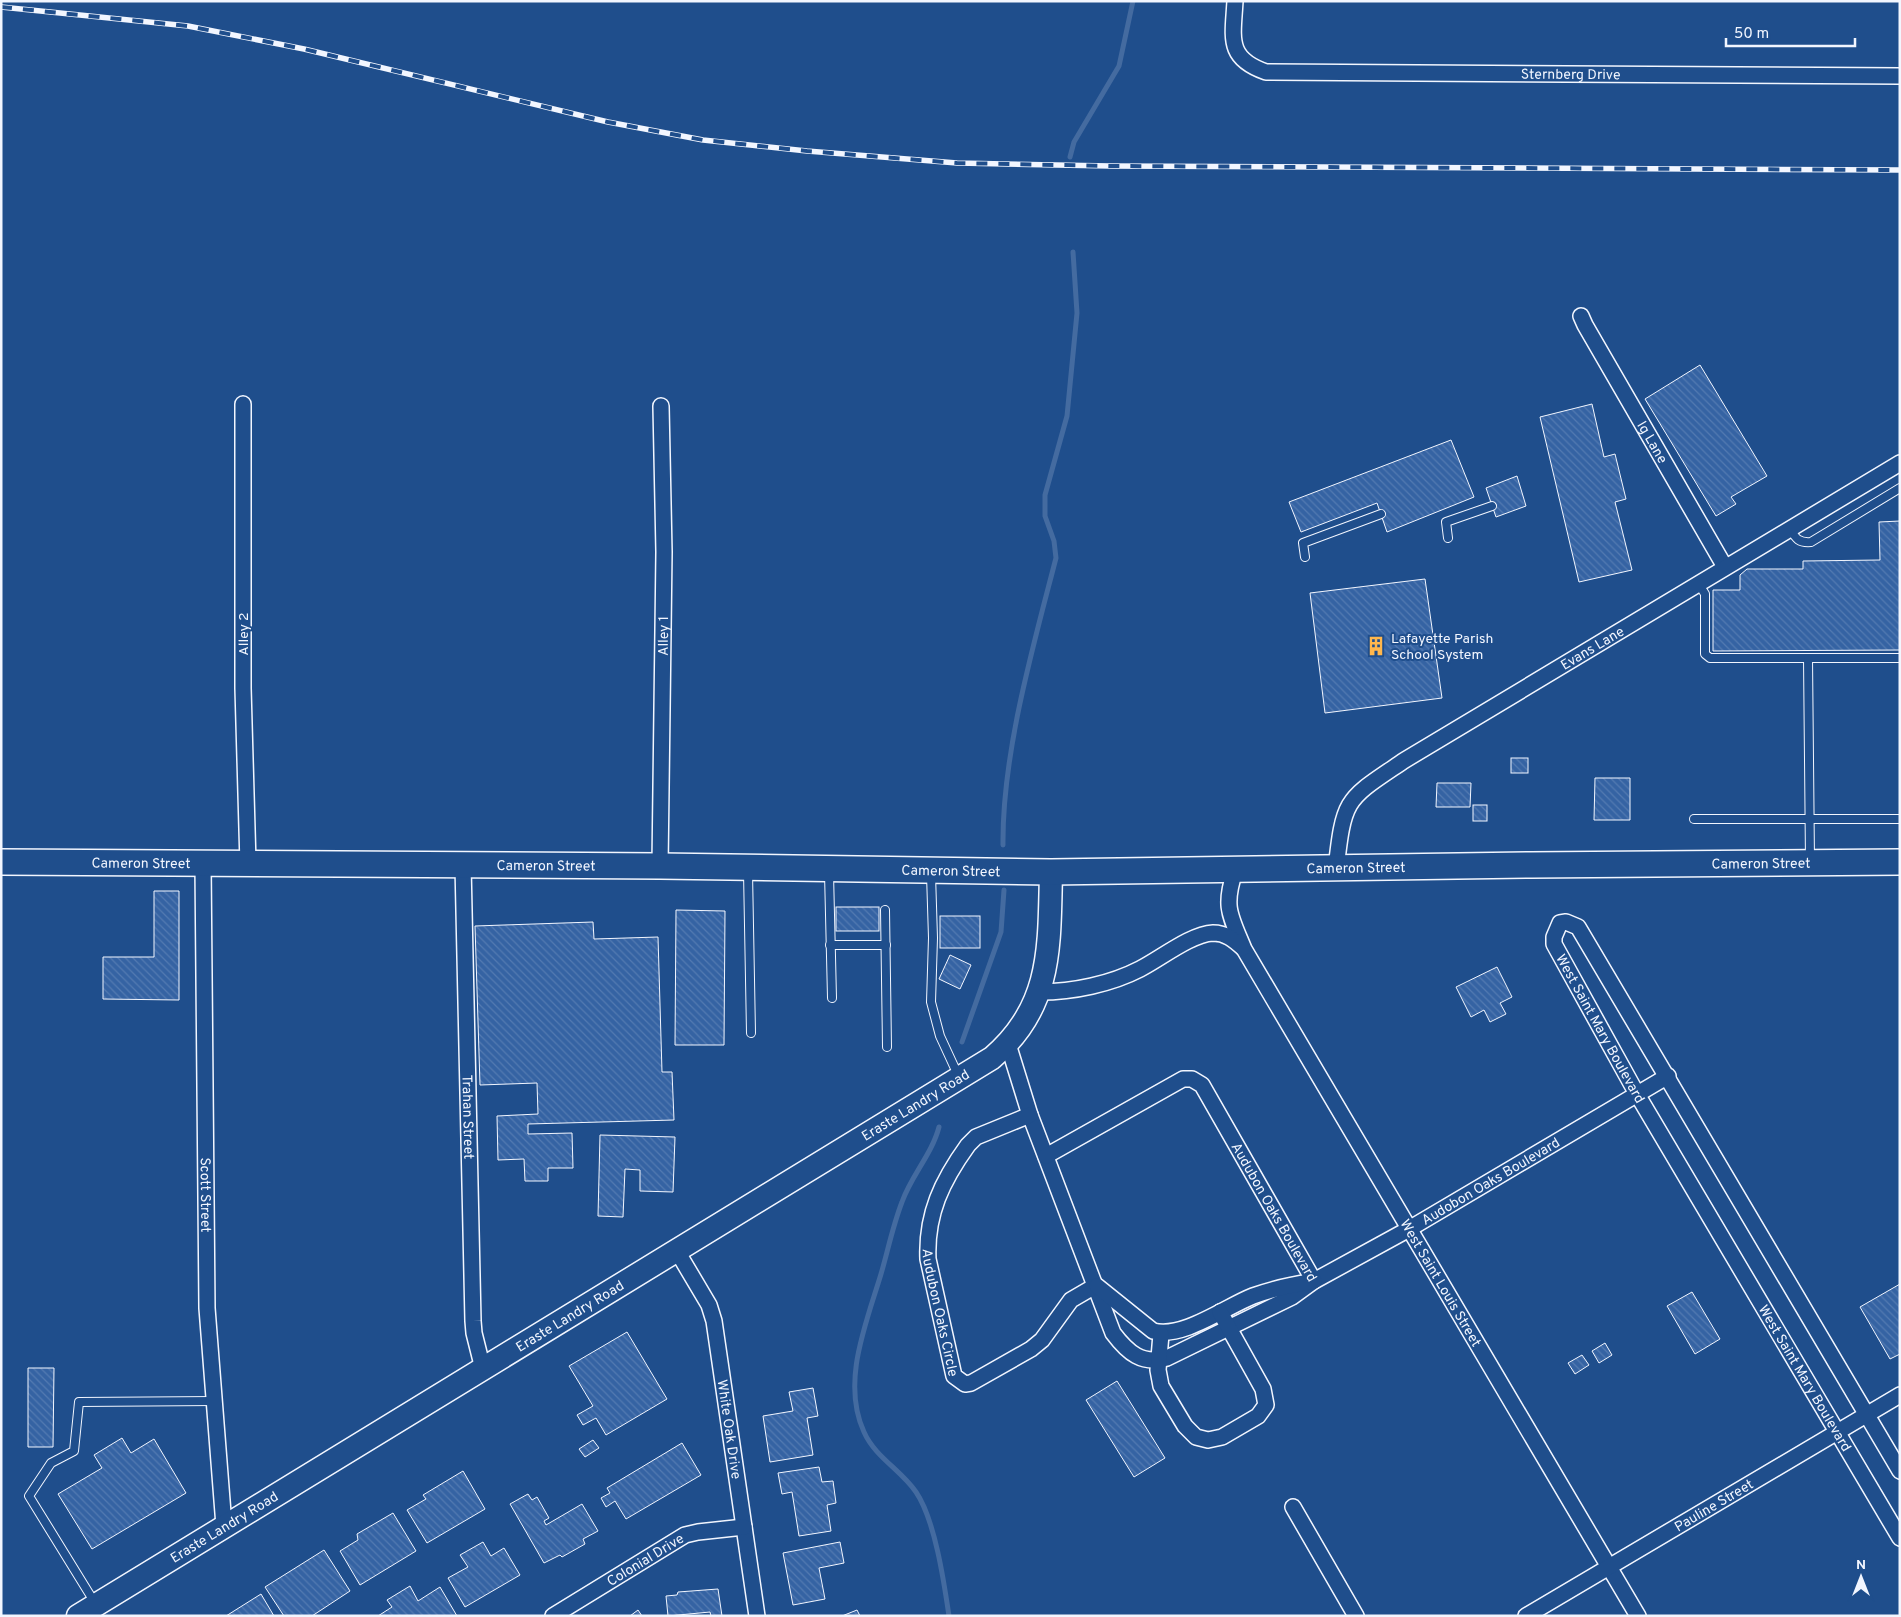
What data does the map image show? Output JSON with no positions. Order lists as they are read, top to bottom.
{
  "streets": {
    "main road": ["Cameron Street"],
    "street": [
      "Sternberg Drive",
      "Ig Lane",
      "Alley 2",
      "Alley 1",
      "Evans Lane",
      "West Saint Mary Boulevard",
      "Eraste Landry Road",
      "Trahan Street",
      "Audobon Oaks Boulevard",
      "Scott Street",
      "Audubon Oaks Boulevard",
      "West Saint Louis Street",
      "Audubon Oaks Circle",
      "White Oak Drive",
      "Pauline Street",
      "Colonial Drive"
    ]
  },
  "crossings": [
    ["Ig Lane", "Evans Lane"],
    ["Alley 2", "Cameron Street"],
    ["Alley 1", "Cameron Street"],
    ["Evans Lane", "Cameron Street"],
    ["Cameron Street", "Eraste Landry Road"],
    ["Cameron Street", "Trahan Street"],
    ["Cameron Street", "Scott Street"],
    ["West Saint Mary Boulevard", "Audobon Oaks Boulevard"],
    ["West Saint Mary Boulevard", "Pauline Street"],
    ["Eraste Landry Road", "Trahan Street"],
    ["Eraste Landry Road", "Scott Street"],
    ["Eraste Landry Road", "White Oak Drive"],
    ["Audobon Oaks Boulevard", "Audubon Oaks Boulevard"],
    ["Audobon Oaks Boulevard", "West Saint Louis Street"],
    ["West Saint Louis Street", "Pauline Street"],
    ["White Oak Drive", "Colonial Drive"]
  ],
  "places": {
    "building": ["Lafayette Parish School System"]
  },
  "scale_bar": "50 m",
  "north": "top"
}
